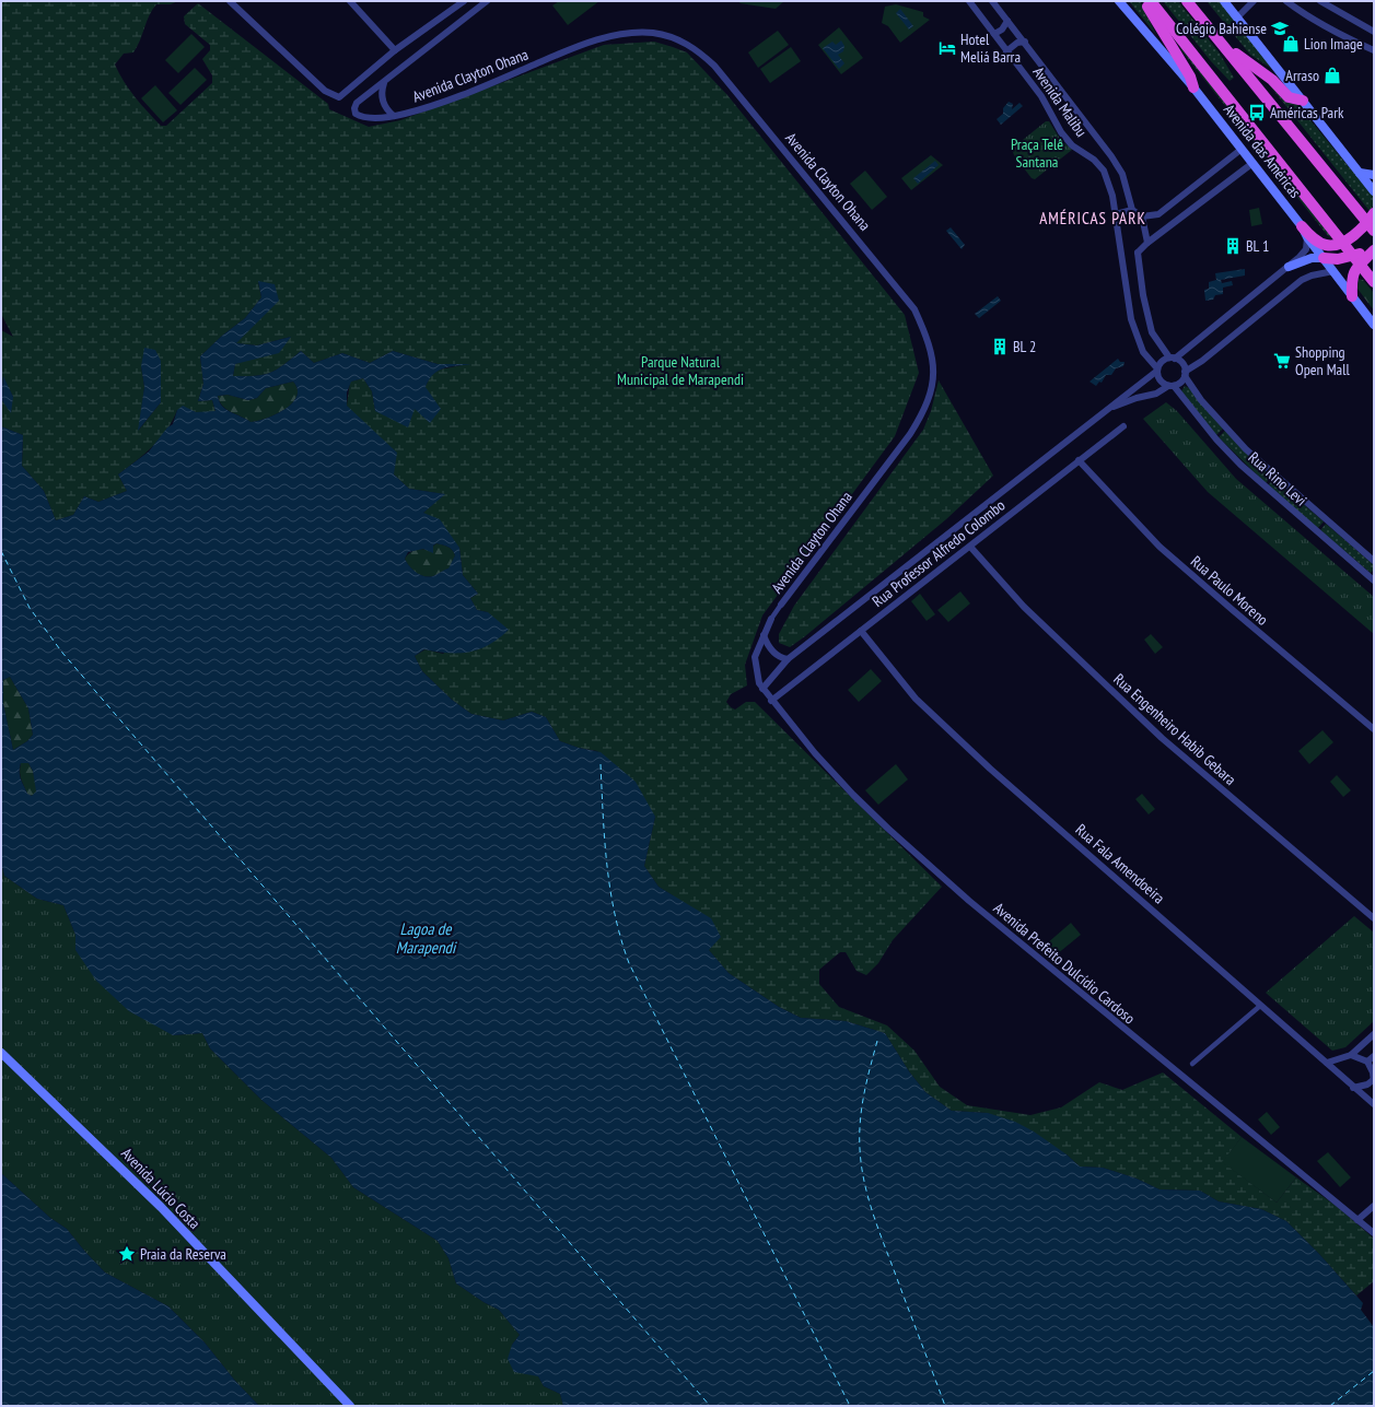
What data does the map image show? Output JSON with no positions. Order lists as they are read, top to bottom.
{
  "streets": {
    "highway": ["Avenida das Américas"],
    "main road": ["Avenida Lúcio Costa"],
    "street": [
      "Avenida Clayton Ohana",
      "Avenida Malibu",
      "Rua Rino Levi",
      "Rua Professor Alfredo Colombo",
      "Rua Paulo Moreno",
      "Rua Engenheiro Habib Gebara",
      "Rua Fala Amendoeira",
      "Avenida Prefeito Dulcídio Cardoso"
    ]
  },
  "crossings": [
    ["Avenida Clayton Ohana", "Rua Professor Alfredo Colombo"],
    ["Avenida Clayton Ohana", "Avenida Prefeito Dulcídio Cardoso"],
    ["Avenida Malibu", "Rua Rino Levi"],
    ["Avenida Malibu", "Rua Professor Alfredo Colombo"],
    ["Rua Rino Levi", "Rua Professor Alfredo Colombo"],
    ["Rua Professor Alfredo Colombo", "Rua Paulo Moreno"],
    ["Rua Professor Alfredo Colombo", "Rua Engenheiro Habib Gebara"],
    ["Rua Professor Alfredo Colombo", "Rua Fala Amendoeira"],
    ["Rua Professor Alfredo Colombo", "Avenida Prefeito Dulcídio Cardoso"]
  ],
  "districts": ["AMÉRICAS PARK"],
  "water": ["Lagoa de Marapendi"],
  "parks": ["Praça Telê Santana", "Parque Natural Municipal de Marapendi"],
  "places": {
    "school or university": ["Colégio Bahiense"],
    "shop": ["Lion Image", "Arraso"],
    "hotel": ["Hotel Meliá Barra"],
    "bus stop": ["Américas Park"],
    "building": ["BL 1", "BL 2"],
    "supermarket": ["Shopping Open Mall"],
    "place": ["Praia da Reserva"]
  }
}
